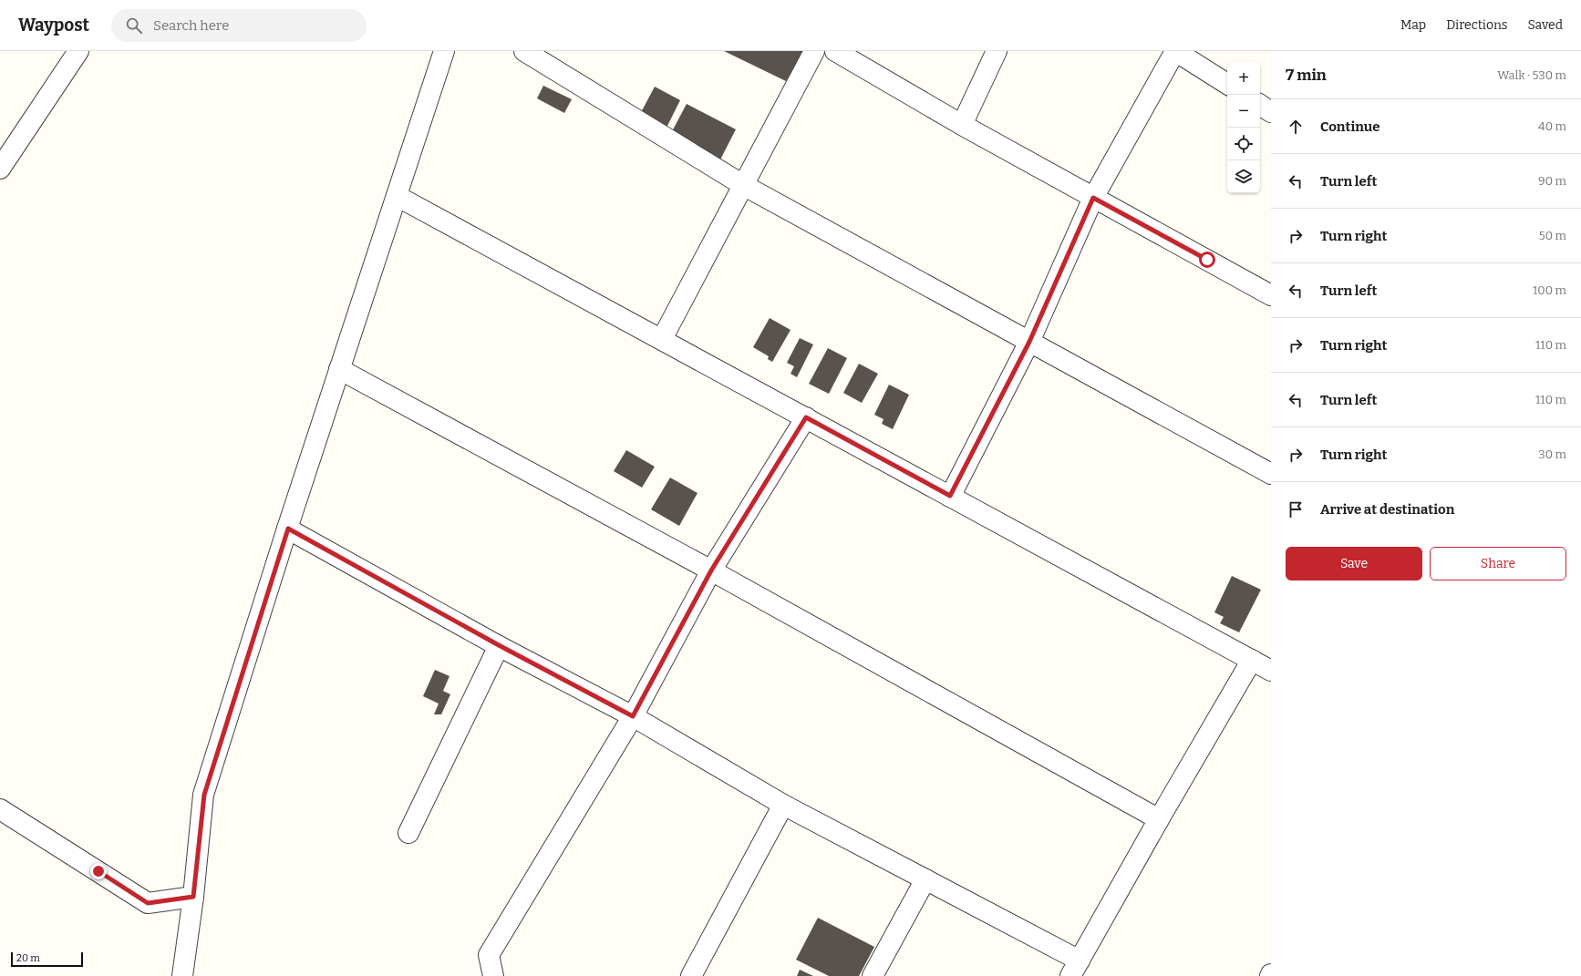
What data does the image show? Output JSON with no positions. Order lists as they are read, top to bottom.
{
  "scale_bar": "20 m",
  "page": {
    "header": "Waypost",
    "search": "Search here",
    "nav": ["Map", "Directions", "Saved"],
    "heading": ["7 min", "Walk · 530 m"],
    "map_buttons": ["+", "−"],
    "list": [
      ["Continue", "40 m"],
      ["Turn left", "90 m"],
      ["Turn right", "50 m"],
      ["Turn left", "100 m"],
      ["Turn right", "110 m"],
      ["Turn left", "110 m"],
      ["Turn right", "30 m"],
      "Arrive at destination"
    ],
    "buttons": ["Save", "Share"],
    "scale": "20 m"
  }
}
